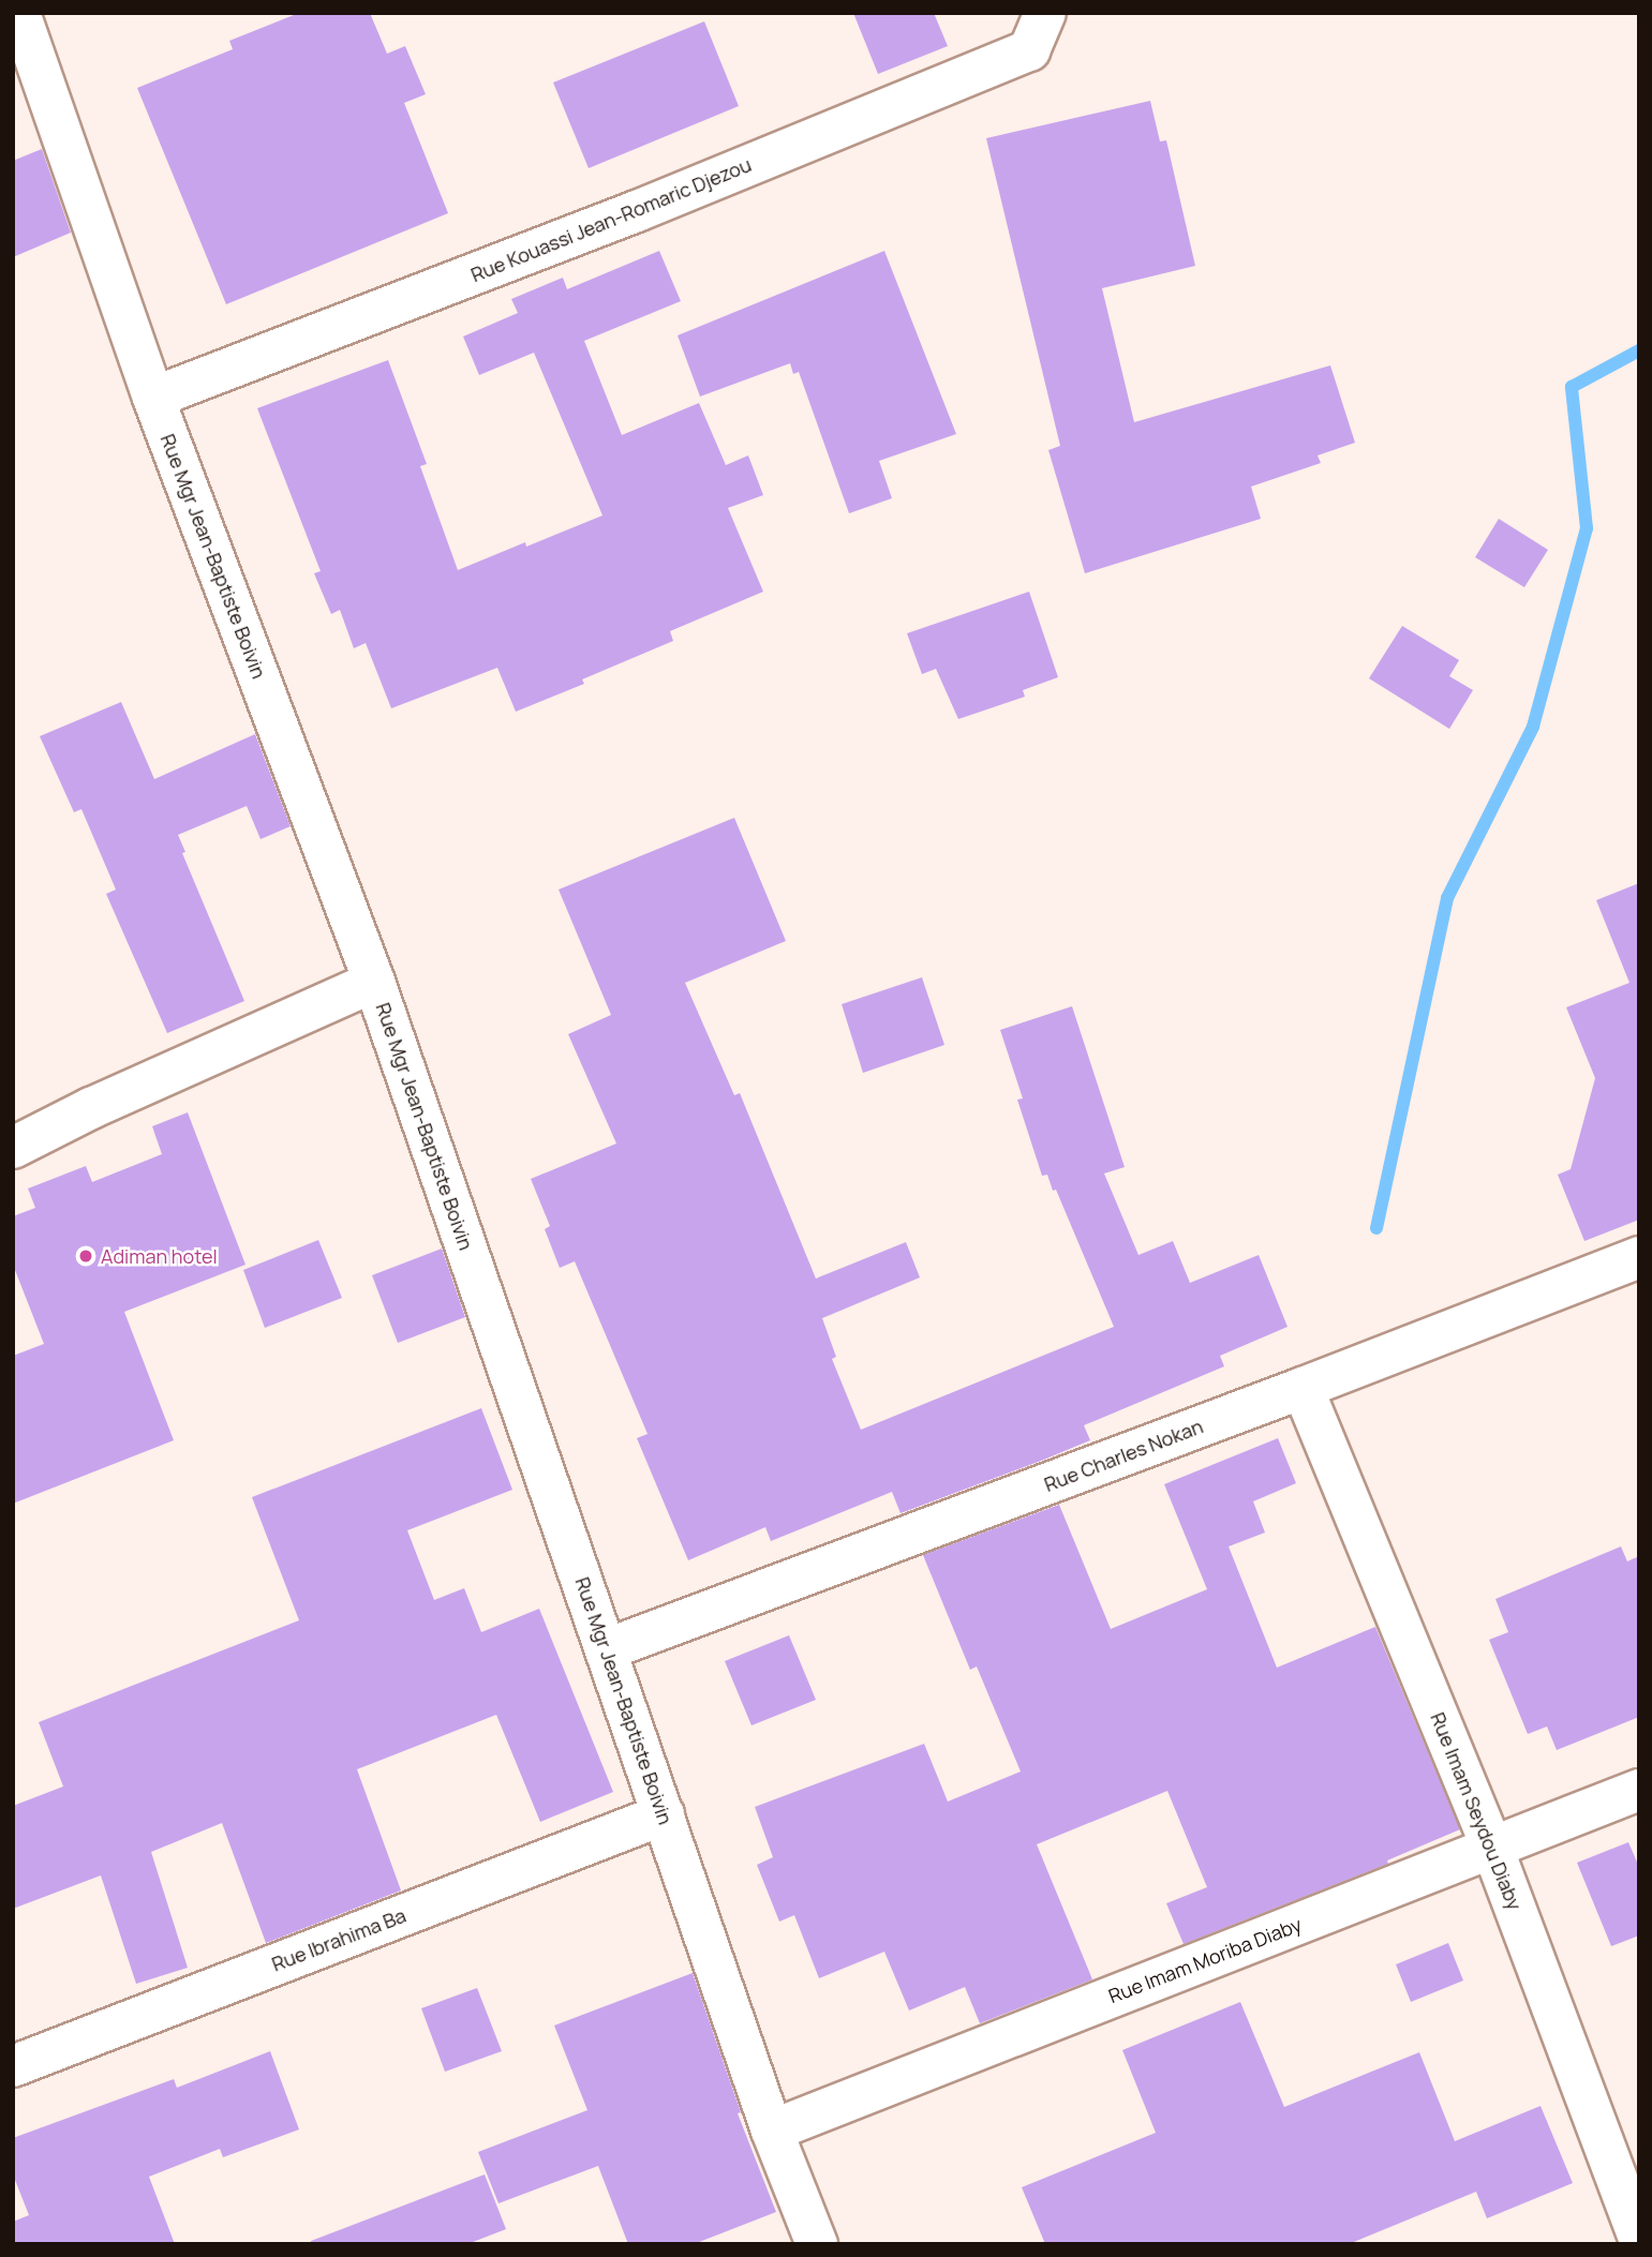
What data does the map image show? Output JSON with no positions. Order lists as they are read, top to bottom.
{
  "streets": {
    "street": [
      "Rue Kouassi Jean-Romaric Djezou",
      "Rue Mgr Jean-Baptiste Boivin",
      "Rue Charles Nokan",
      "Rue Imam Seydou Diaby",
      "Rue Ibrahima Ba",
      "Rue Imam Moriba Diaby"
    ]
  },
  "crossings": [
    ["Rue Kouassi Jean-Romaric Djezou", "Rue Mgr Jean-Baptiste Boivin"],
    ["Rue Mgr Jean-Baptiste Boivin", "Rue Charles Nokan"],
    ["Rue Mgr Jean-Baptiste Boivin", "Rue Ibrahima Ba"],
    ["Rue Mgr Jean-Baptiste Boivin", "Rue Imam Moriba Diaby"],
    ["Rue Charles Nokan", "Rue Imam Seydou Diaby"],
    ["Rue Imam Seydou Diaby", "Rue Imam Moriba Diaby"]
  ],
  "places": ["Adiman hotel"]
}
